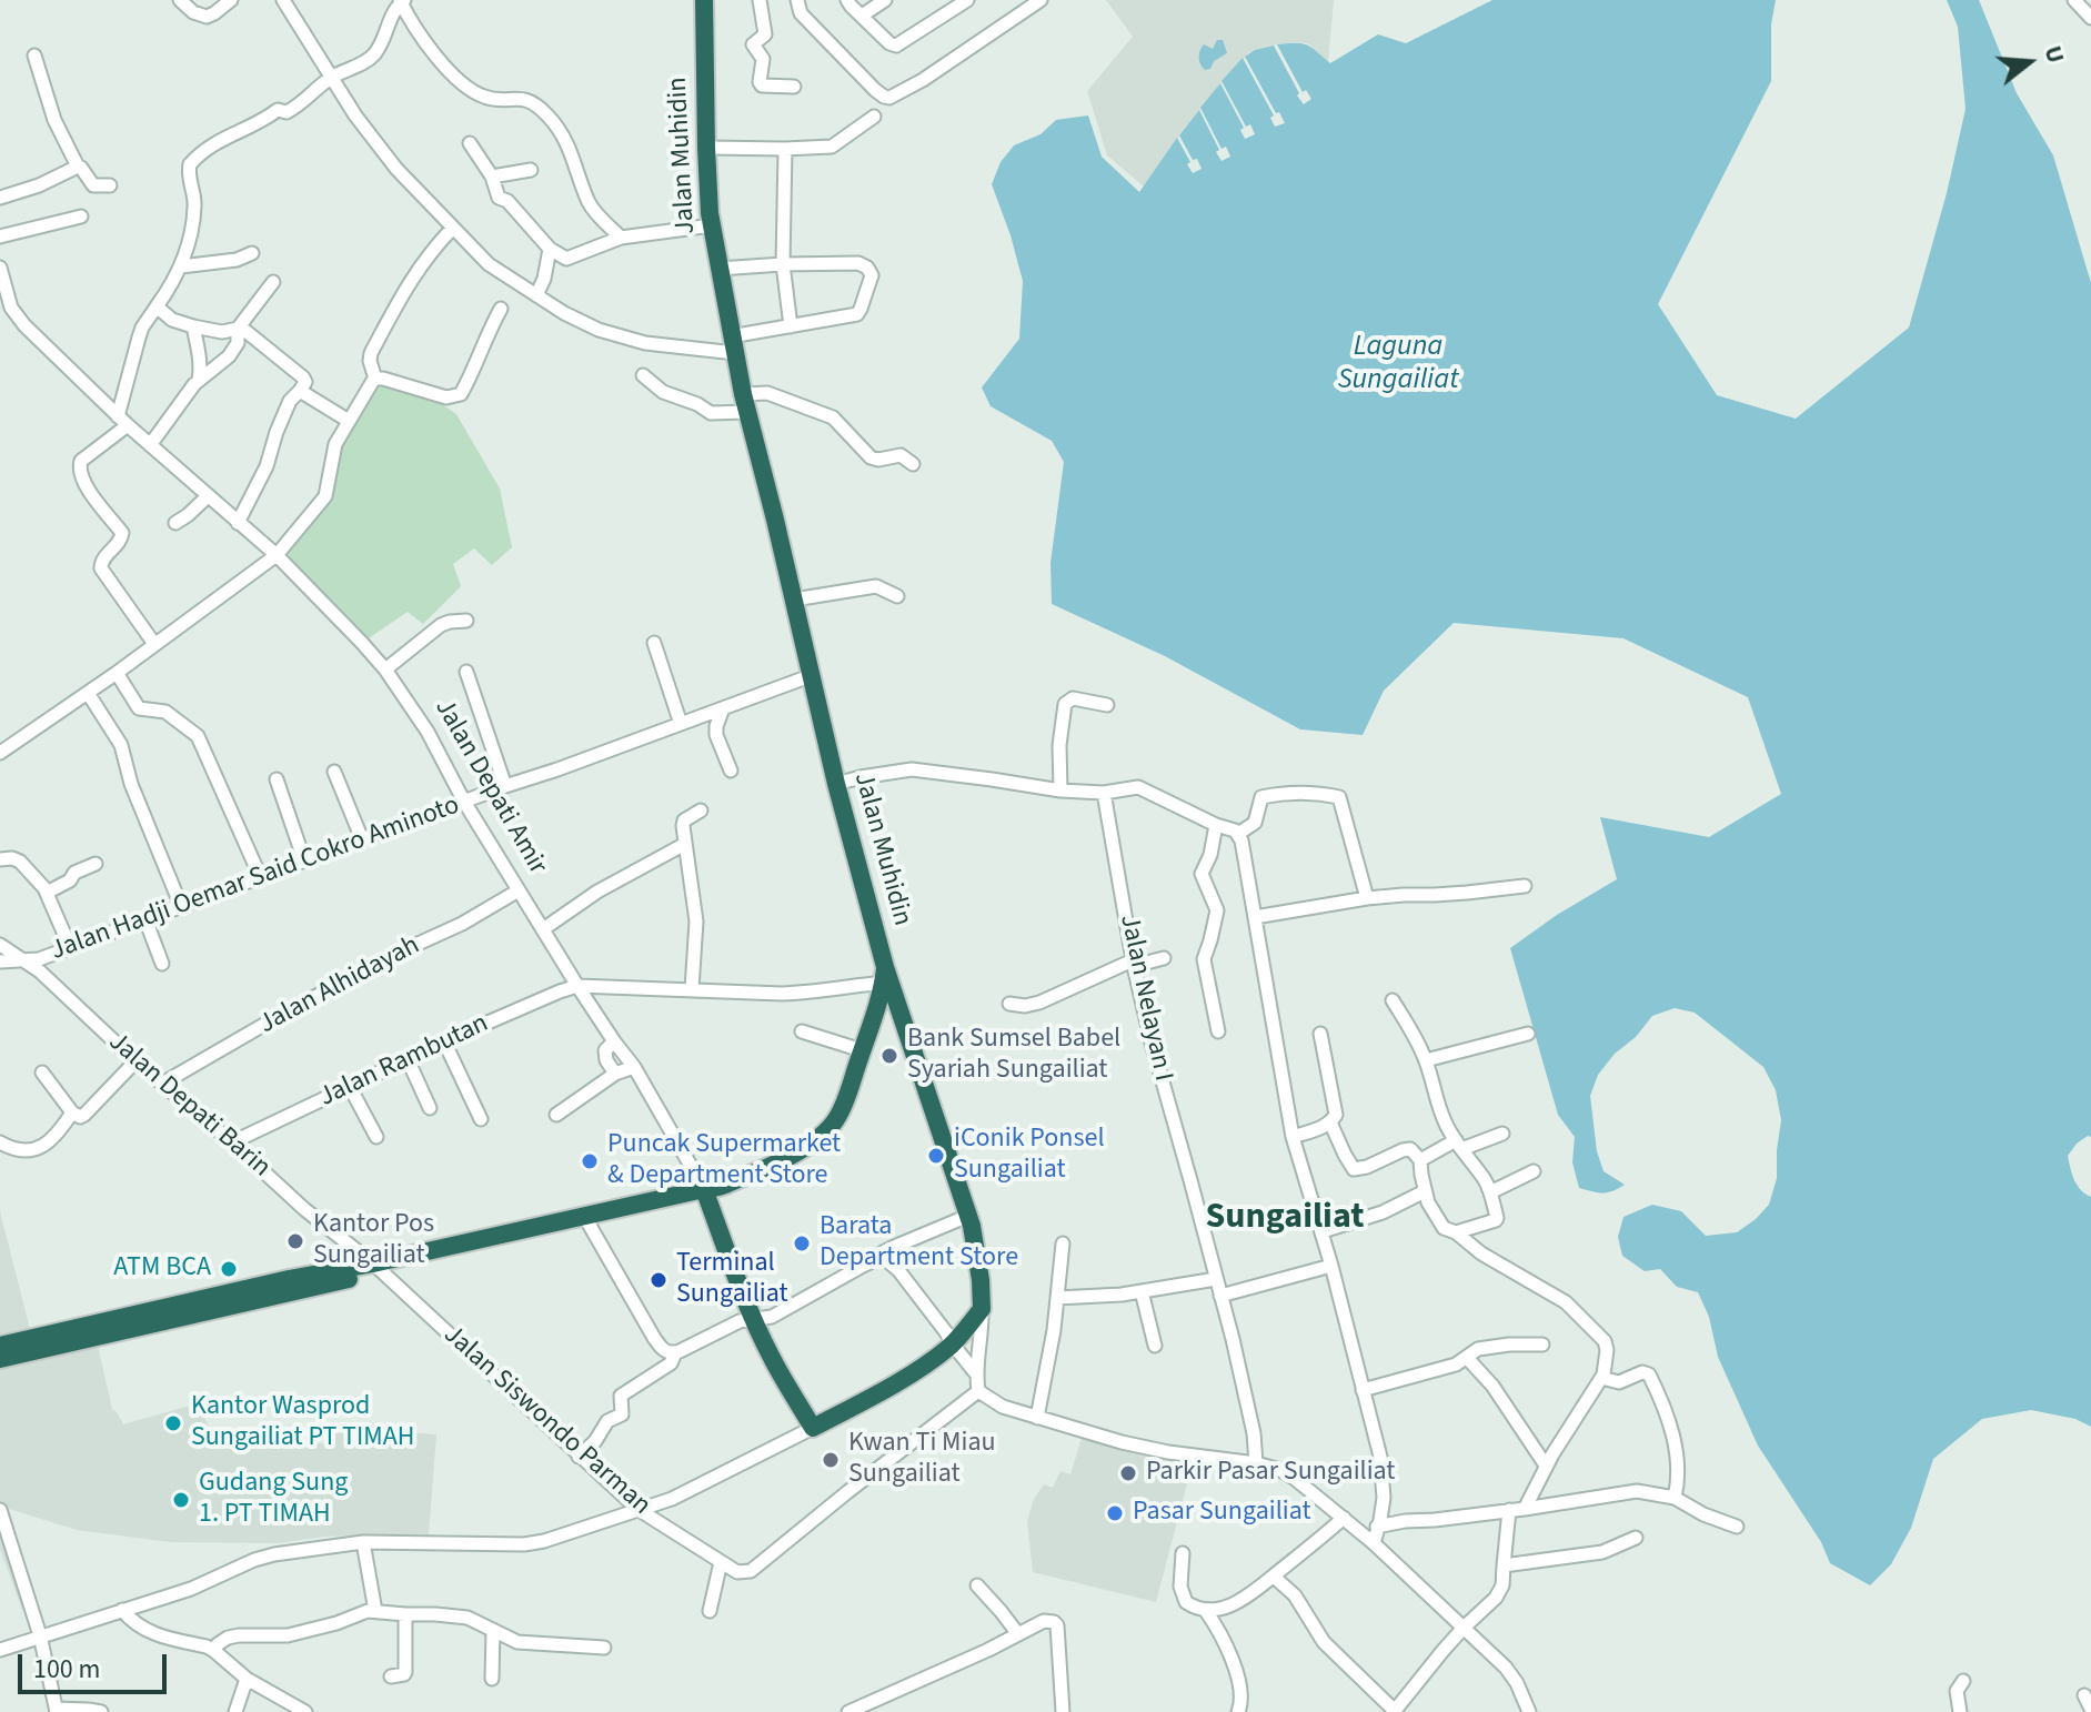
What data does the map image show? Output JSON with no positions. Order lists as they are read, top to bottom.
{
  "streets": {
    "highway": ["Jalan Muhidin", "Jalan Depati Amir"],
    "street": [
      "Jalan Hadji Oemar Said Cokro Aminoto",
      "Jalan Alhidayah",
      "Jalan Nelayan I",
      "Jalan Rambutan",
      "Jalan Depati Barin",
      "Jalan Siswondo Parman"
    ]
  },
  "crossings": [
    ["Jalan Muhidin", "Jalan Hadji Oemar Said Cokro Aminoto"],
    ["Jalan Depati Amir", "Jalan Hadji Oemar Said Cokro Aminoto"],
    ["Jalan Depati Amir", "Jalan Alhidayah"],
    ["Jalan Depati Amir", "Jalan Rambutan"],
    ["Jalan Hadji Oemar Said Cokro Aminoto", "Jalan Depati Barin"],
    ["Jalan Alhidayah", "Jalan Depati Barin"],
    ["Jalan Rambutan", "Jalan Depati Barin"],
    ["Jalan Depati Barin", "Jalan Siswondo Parman"]
  ],
  "districts": ["Sungailiat"],
  "water": ["Laguna Sungailiat"],
  "places": [
    "Bank Sumsel Babel Syariah Sungailiat",
    "iConik Ponsel Sungailiat",
    "Puncak Supermarket & Department Store",
    "Kantor Pos Sungailiat",
    "Barata Department Store",
    "ATM BCA",
    "Terminal Sungailiat",
    "Kantor Wasprod Sungailiat PT TIMAH",
    "Kwan Ti Miau Sungailiat",
    "Parkir Pasar Sungailiat",
    "Gudang Sung 1. PT TIMAH",
    "Pasar Sungailiat"
  ],
  "scale_bar": "100 m",
  "north": "right"
}
